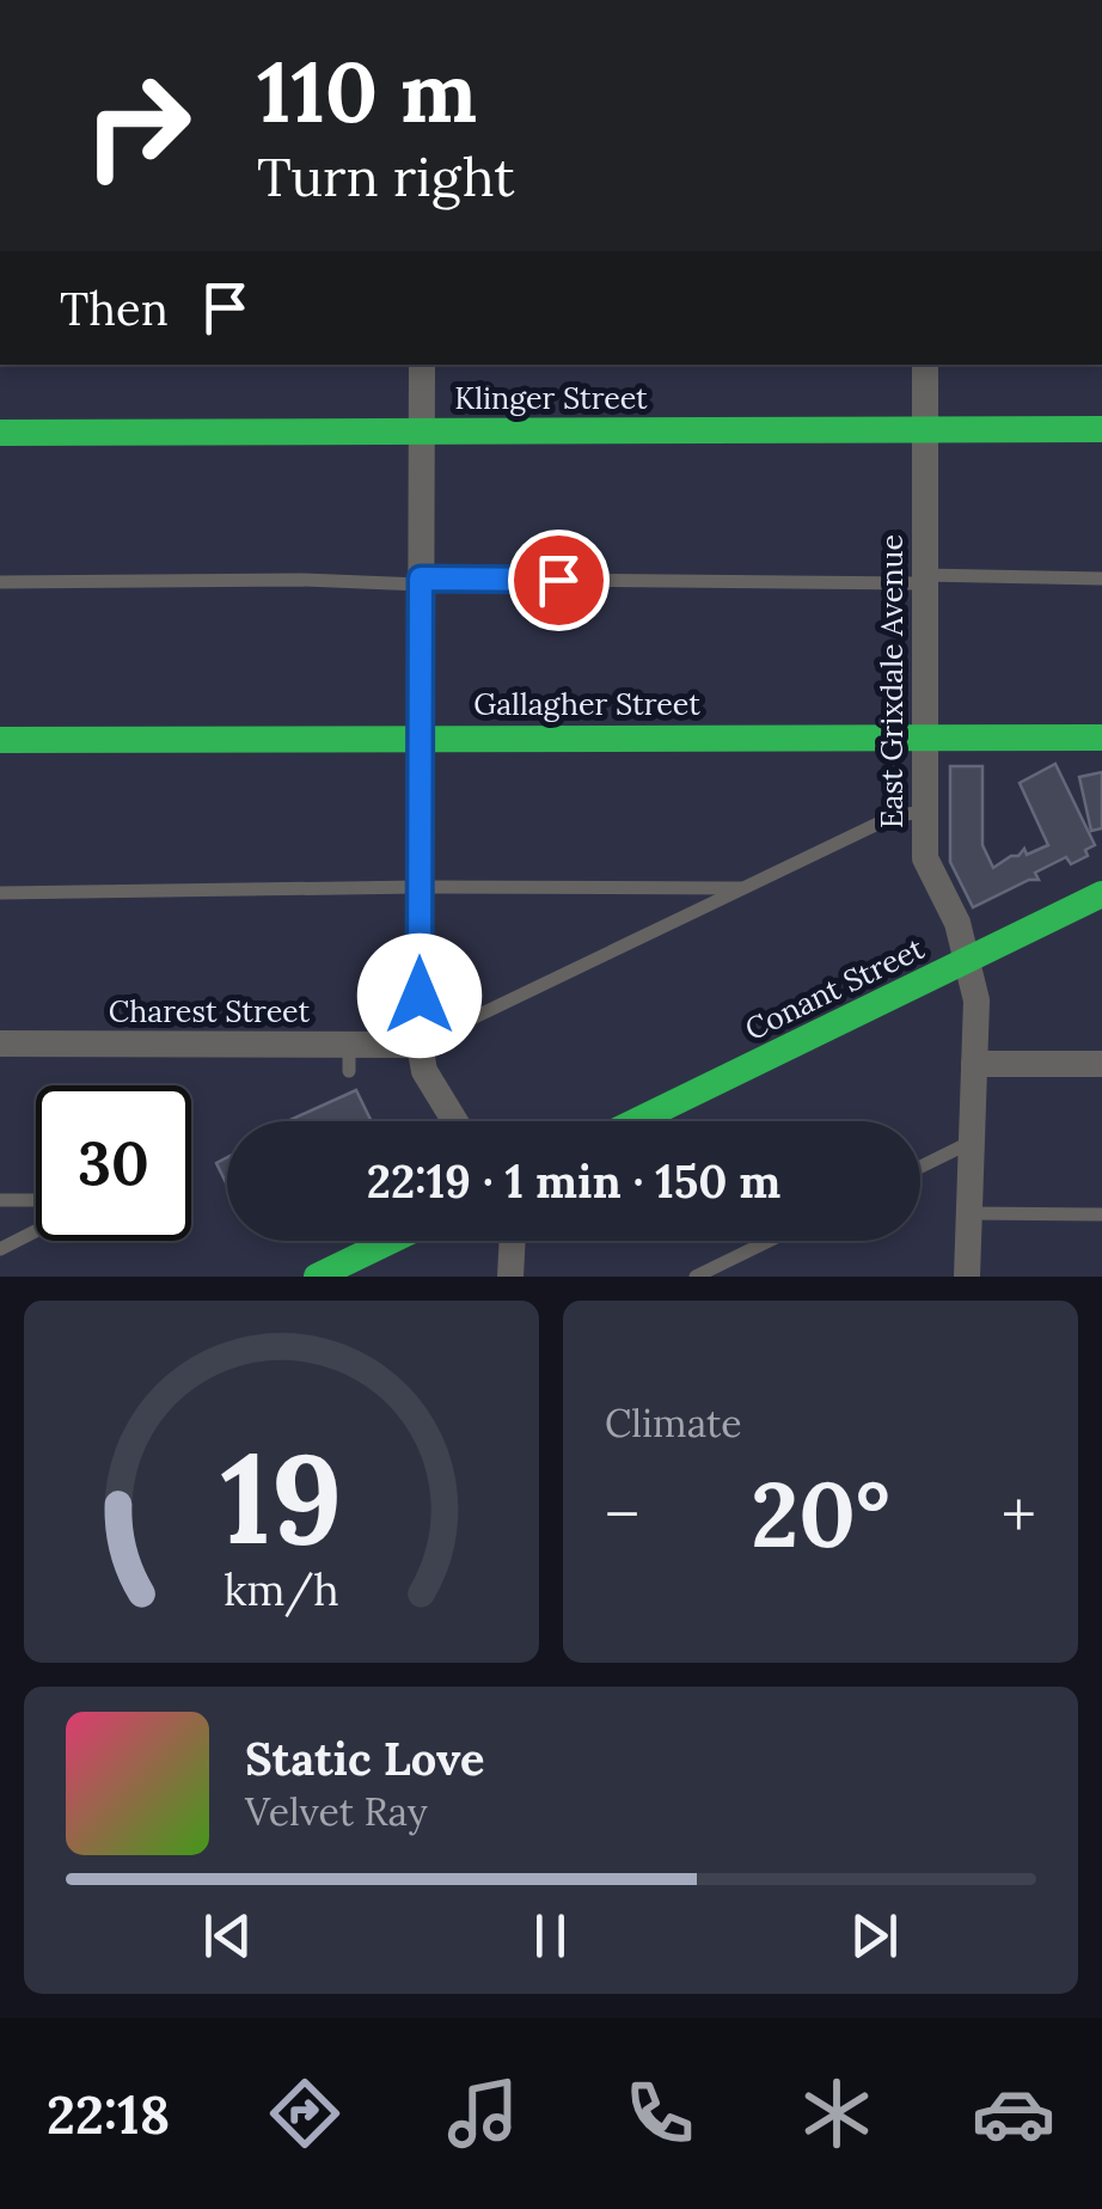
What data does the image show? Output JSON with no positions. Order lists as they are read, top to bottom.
{
  "streets": {
    "street": [
      "Klinger Street",
      "East Grixdale Avenue",
      "Gallagher Street",
      "Conant Street",
      "Charest Street"
    ]
  },
  "crossings": [
    ["Klinger Street", "East Grixdale Avenue"],
    ["East Grixdale Avenue", "Gallagher Street"],
    ["East Grixdale Avenue", "Conant Street"]
  ],
  "page": {
    "turn": ["110 m", "Turn right"],
    "then": "Then",
    "limit": "30",
    "trip": "22:19 · 1 min · 150 m",
    "tile": "Climate",
    "heat": ["−", "20°", "+"],
    "song": ["Static Love", "Velvet Ray"],
    "tabs": "22:18",
    "gauge": ["19", "km/h"]
  }
}
